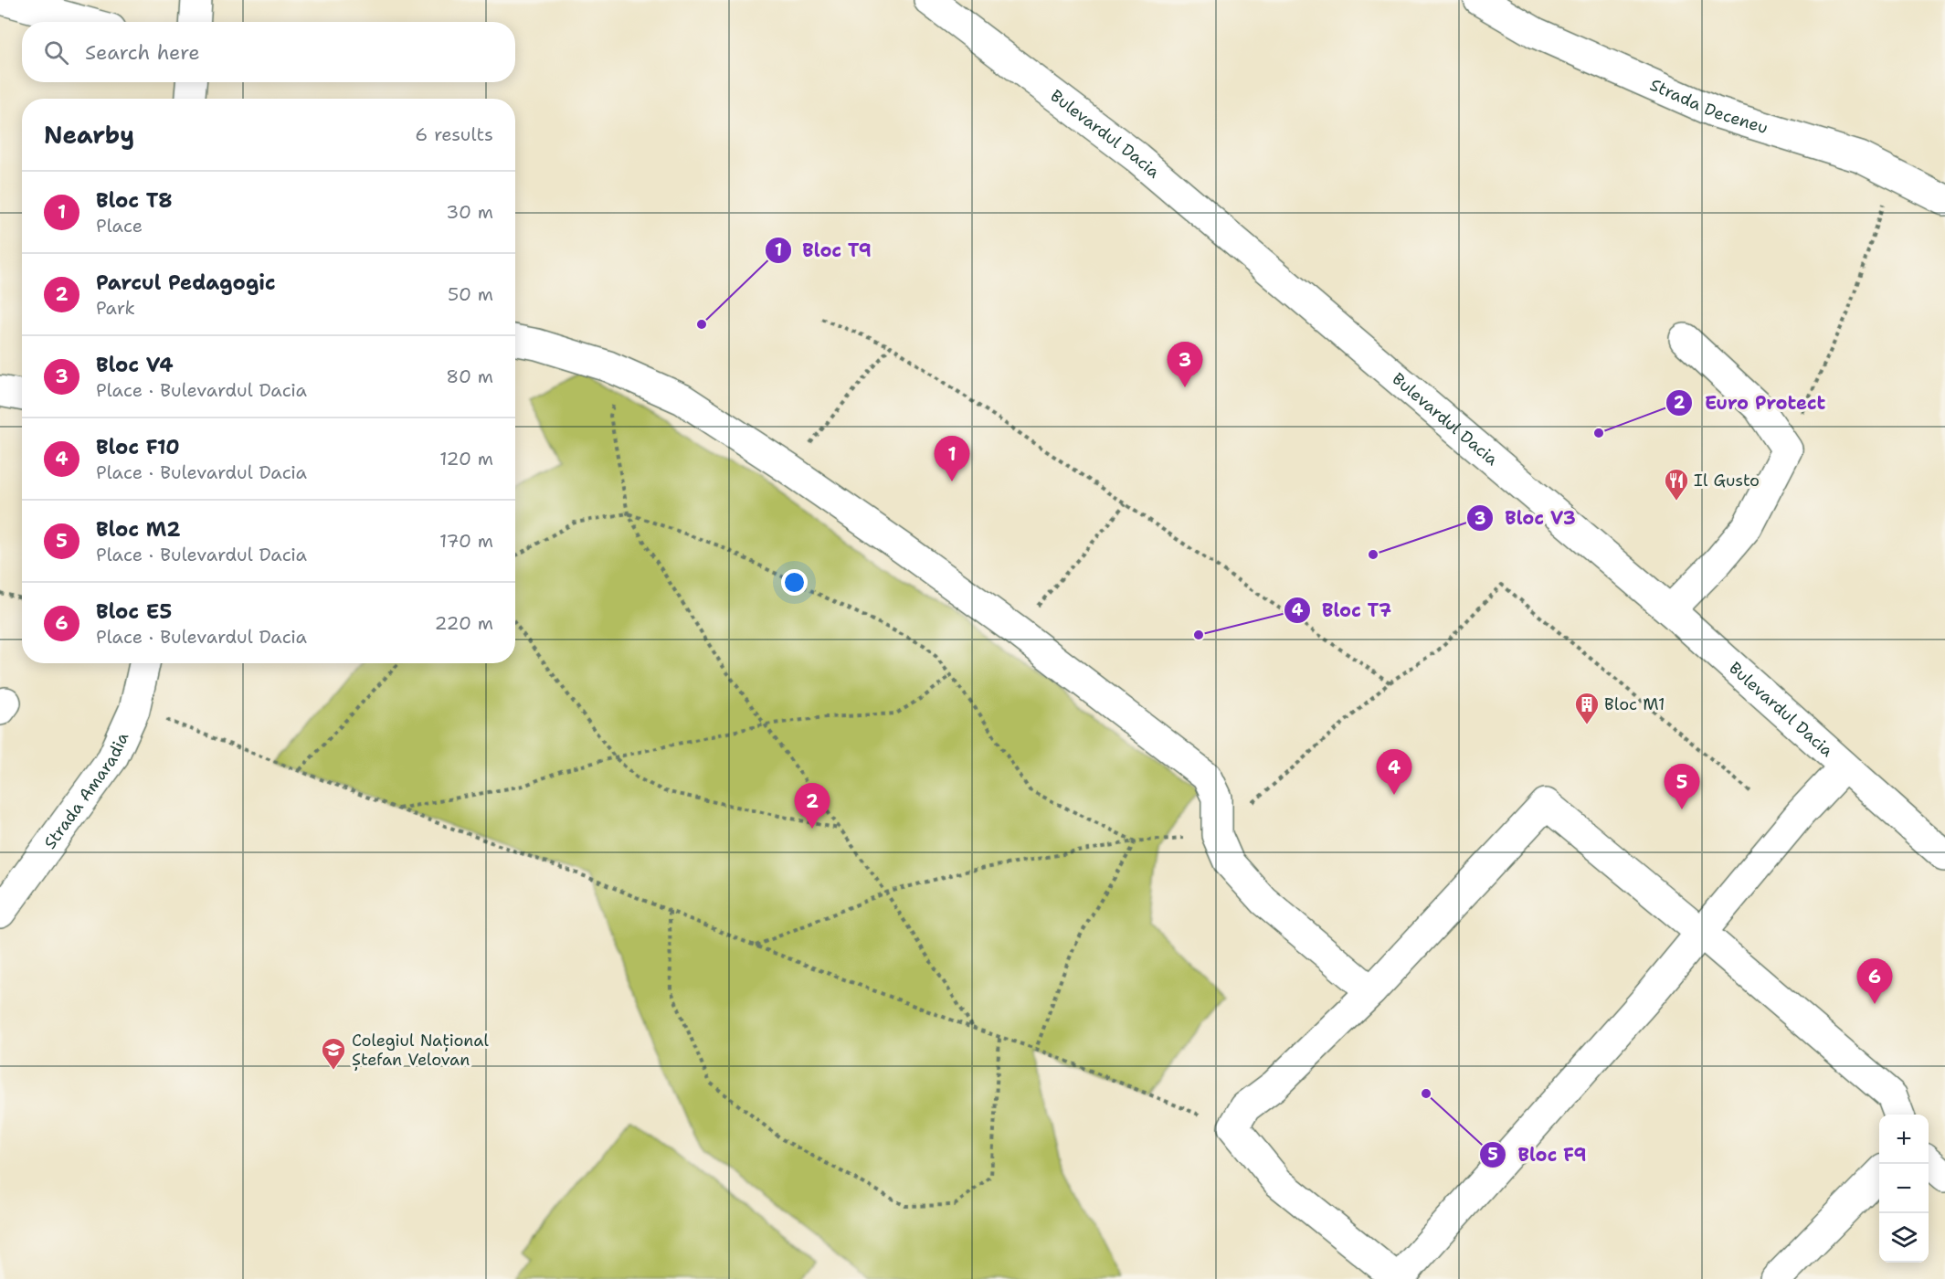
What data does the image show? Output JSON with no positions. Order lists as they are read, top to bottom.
{
  "streets": {
    "main road": ["Strada Deceneu", "Bulevardul Dacia", "Strada Amaradia"]
  },
  "places": {
    "other": [
      "Bloc T9",
      "Euro Protect",
      "Bloc V3",
      "Bloc T7",
      "Bloc F9"
    ],
    "restaurant": ["Il Gusto"],
    "building": ["Bloc M1"],
    "school or university": ["Colegiul Național Ștefan Velovan"]
  },
  "page": {
    "search": "Search here",
    "heading": ["Nearby", "6 results"],
    "list": [
      {
        "mark": "1",
        "name": "Bloc T8",
        "note": "Place",
        "value": "30 m"
      },
      {
        "mark": "2",
        "name": "Parcul Pedagogic",
        "note": "Park",
        "value": "50 m"
      },
      {
        "mark": "3",
        "name": "Bloc V4",
        "note": "Place · Bulevardul Dacia",
        "value": "80 m"
      },
      {
        "mark": "4",
        "name": "Bloc F10",
        "note": "Place · Bulevardul Dacia",
        "value": "120 m"
      },
      {
        "mark": "5",
        "name": "Bloc M2",
        "note": "Place · Bulevardul Dacia",
        "value": "170 m"
      },
      {
        "mark": "6",
        "name": "Bloc E5",
        "note": "Place · Bulevardul Dacia",
        "value": "220 m"
      }
    ],
    "pins": [
      "3",
      "1",
      "4",
      "5",
      "2",
      "6"
    ],
    "map_buttons": ["+", "−"]
  }
}
